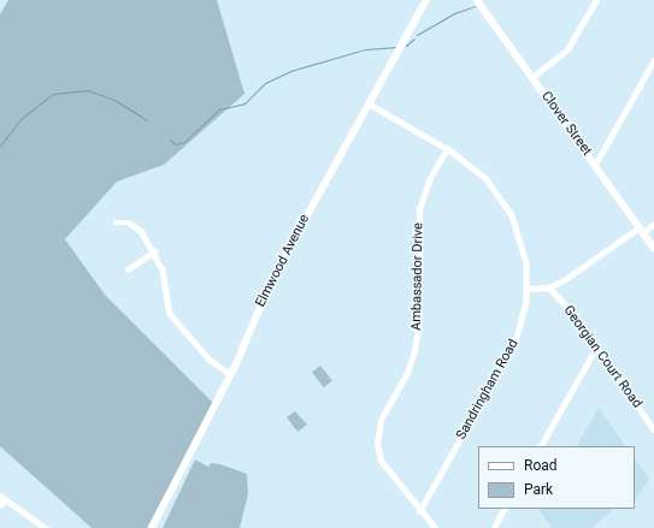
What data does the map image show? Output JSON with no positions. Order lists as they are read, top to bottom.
{
  "streets": {
    "main road": ["Clover Street", "Elmwood Avenue"],
    "street": ["Ambassador Drive", "Georgian Court Road", "Sandringham Road"]
  },
  "crossings": [
    ["Elmwood Avenue", "Sandringham Road"],
    ["Ambassador Drive", "Sandringham Road"]
  ],
  "legend": ["Road", "Park"]
}
